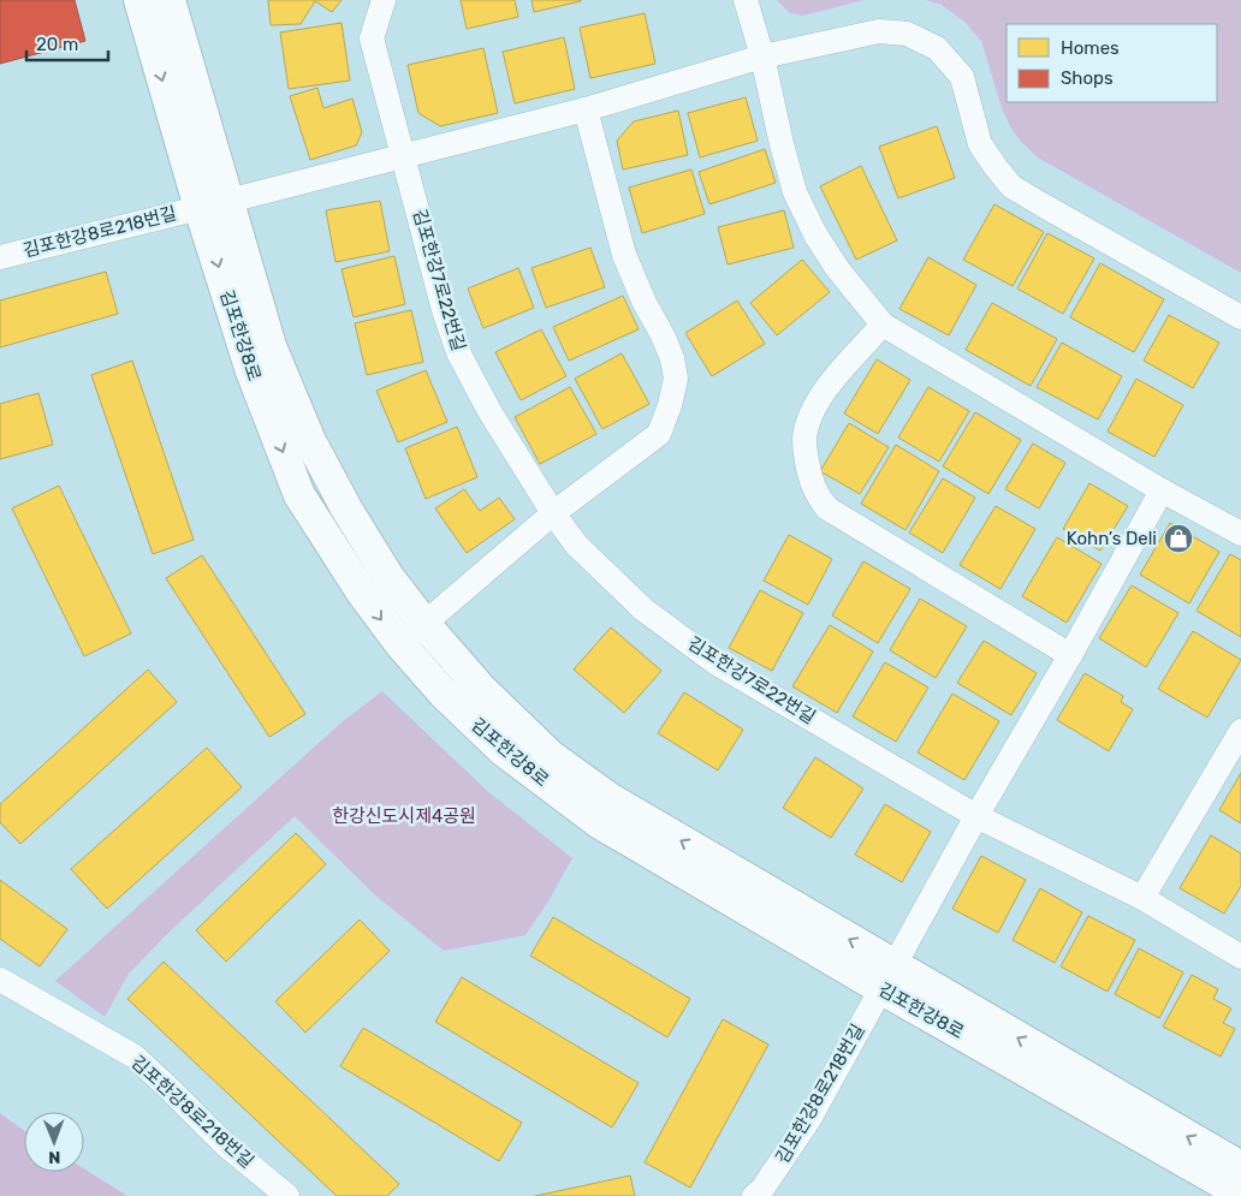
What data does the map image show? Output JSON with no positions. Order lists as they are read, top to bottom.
{
  "streets": {
    "street": ["김포한강8로218번길", "김포한강7로22번길", "김포한강8로"]
  },
  "crossings": [
    ["김포한강8로218번길", "김포한강7로22번길"],
    ["김포한강8로218번길", "김포한강8로"]
  ],
  "parks": ["한강신도시제4공원"],
  "places": {
    "shop": ["Kohn’s Deli"]
  },
  "legend": ["Homes", "Shops"],
  "scale_bar": "20 m",
  "north": "bottom"
}
